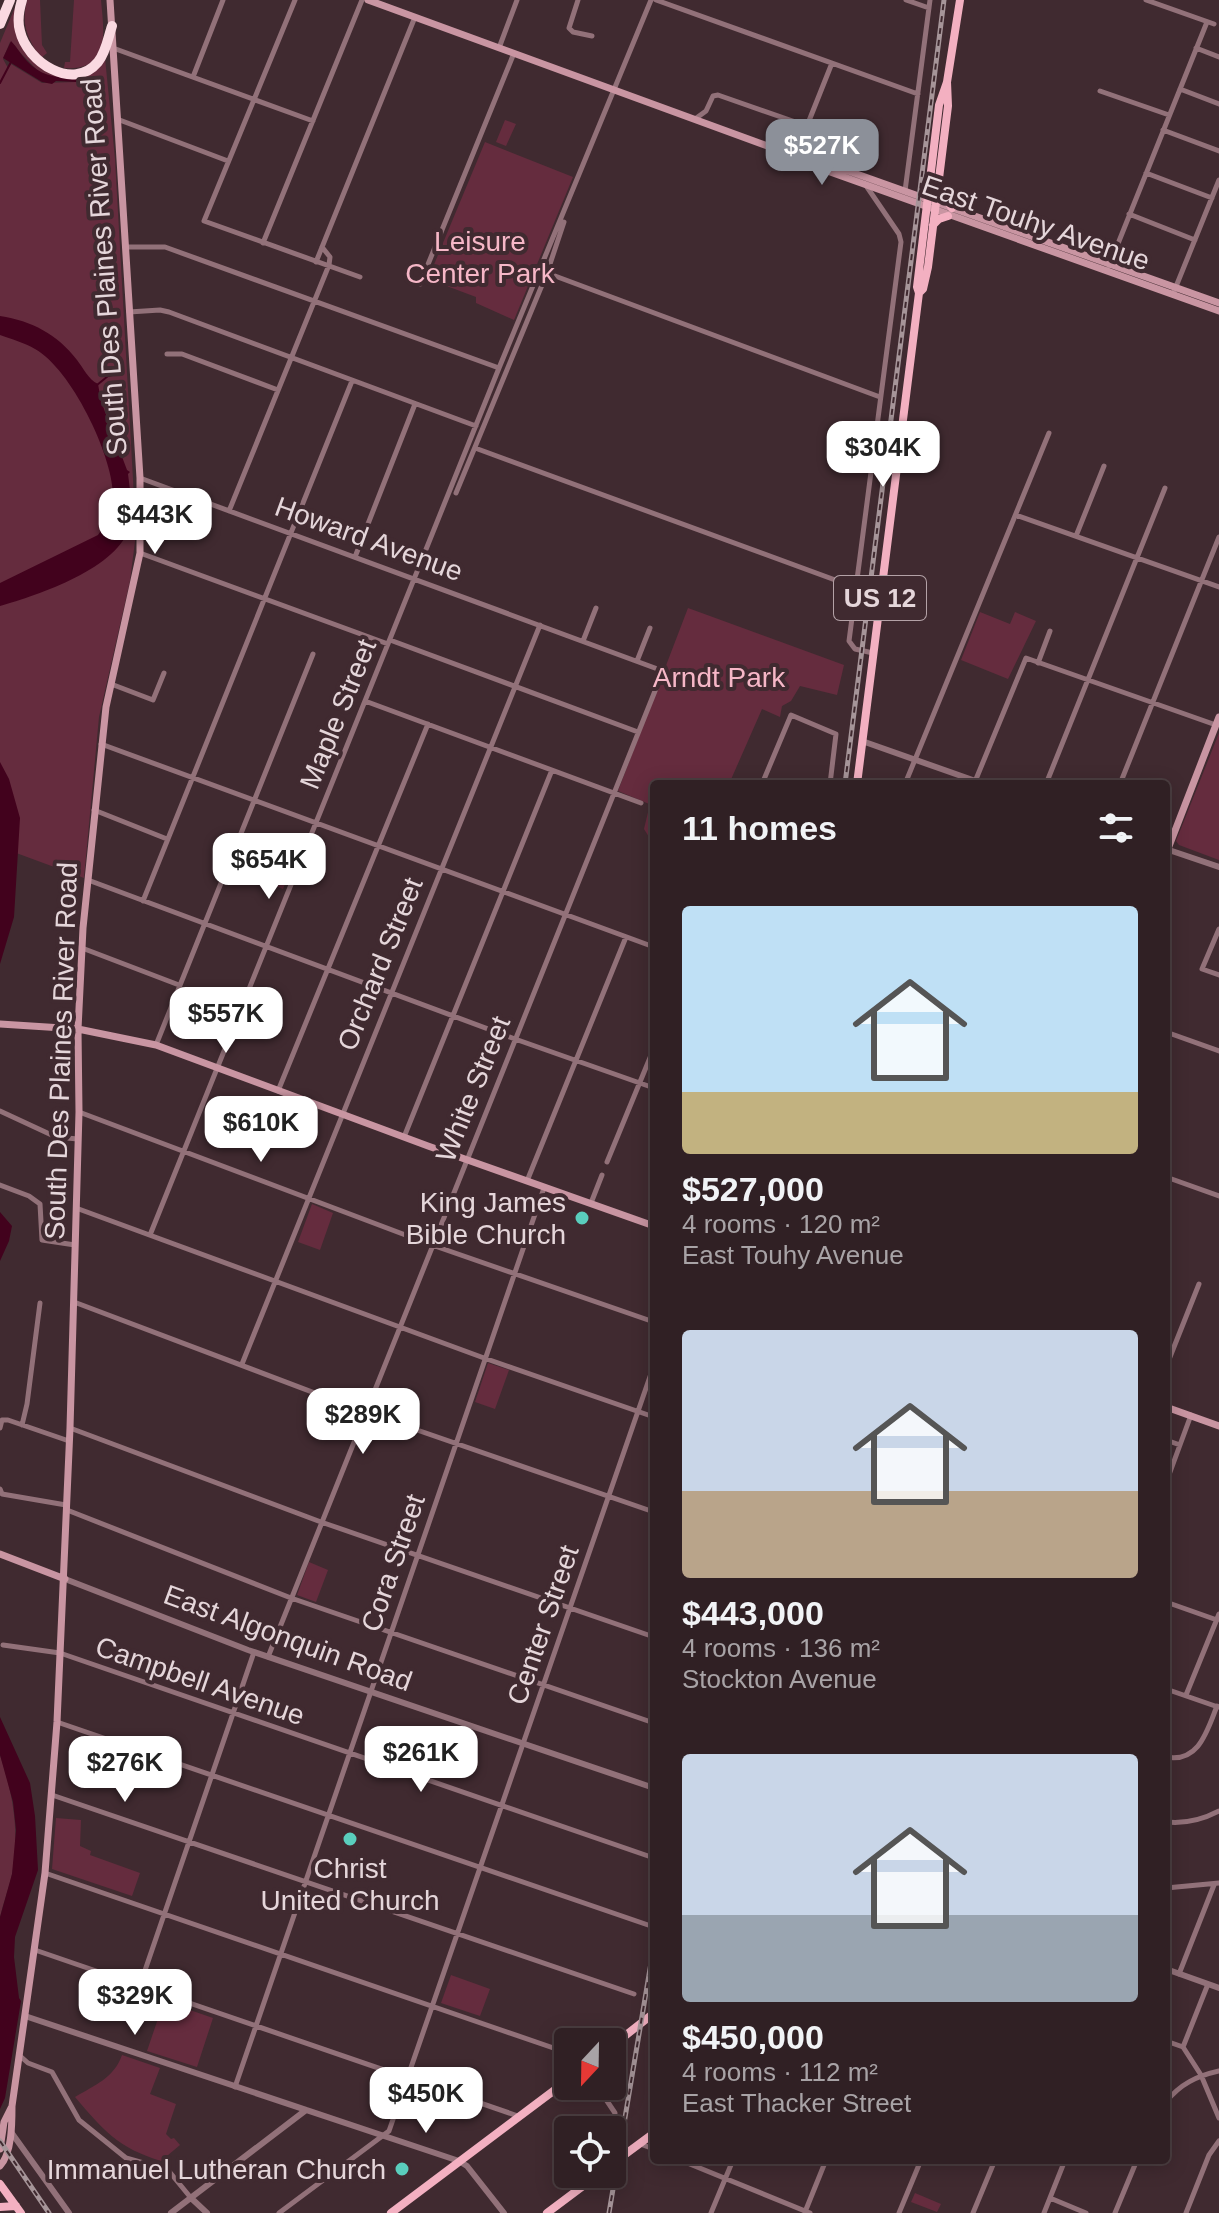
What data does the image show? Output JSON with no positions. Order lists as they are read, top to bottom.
{
  "streets": {
    "main road": [
      "East Touhy Avenue",
      "South Des Plaines River Road",
      "US 12",
      "East Algonquin Road"
    ],
    "street": [
      "Howard Avenue",
      "Maple Street",
      "Orchard Street",
      "White Street",
      "Cora Street",
      "Center Street",
      "Campbell Avenue"
    ]
  },
  "crossings": [
    ["East Touhy Avenue", "US 12"],
    ["East Touhy Avenue", "Maple Street"],
    ["South Des Plaines River Road", "Howard Avenue"],
    ["South Des Plaines River Road", "East Algonquin Road"],
    ["South Des Plaines River Road", "Campbell Avenue"],
    ["Howard Avenue", "Maple Street"],
    ["Howard Avenue", "Orchard Street"],
    ["Howard Avenue", "White Street"],
    ["White Street", "East Algonquin Road"],
    ["Cora Street", "East Algonquin Road"],
    ["Cora Street", "Campbell Avenue"],
    ["Center Street", "East Algonquin Road"],
    ["Center Street", "Campbell Avenue"]
  ],
  "parks": ["Leisure Center Park", "Arndt Park"],
  "places": ["King James Bible Church", "Christ United Church", "Immanuel Lutheran Church"],
  "north": "bottom",
  "page": {
    "price": [
      "$527K",
      "$304K",
      "$443K",
      "$654K",
      "$557K",
      "$610K",
      "$289K",
      "$261K",
      "$276K",
      "$329K",
      "$450K"
    ],
    "heading": "11 homes",
    "list": [
      {
        "name": "$527,000",
        "note": "4 rooms · 120 m² · East Touhy Avenue"
      },
      {
        "name": "$443,000",
        "note": "4 rooms · 136 m² · Stockton Avenue"
      },
      {
        "name": "$450,000",
        "note": "4 rooms · 112 m² · East Thacker Street"
      }
    ]
  }
}
